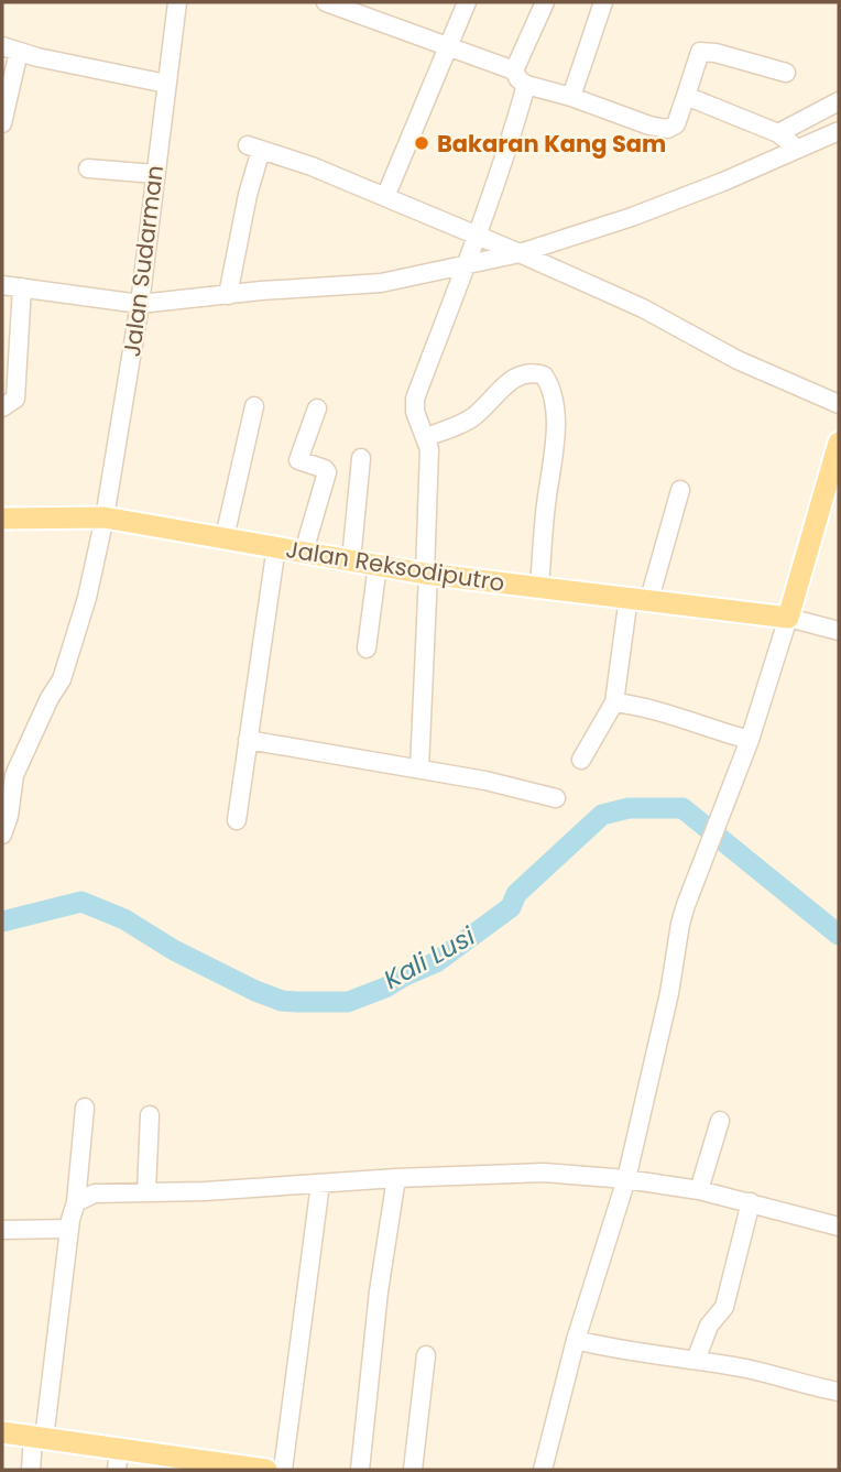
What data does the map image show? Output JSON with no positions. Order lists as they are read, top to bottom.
{
  "streets": {
    "main road": ["Jalan Reksodiputro"],
    "street": ["Jalan Sudarman"]
  },
  "crossings": [
    ["Jalan Sudarman", "Jalan Reksodiputro"]
  ],
  "water": ["Kali Lusi"],
  "places": ["Bakaran Kang Sam"]
}
